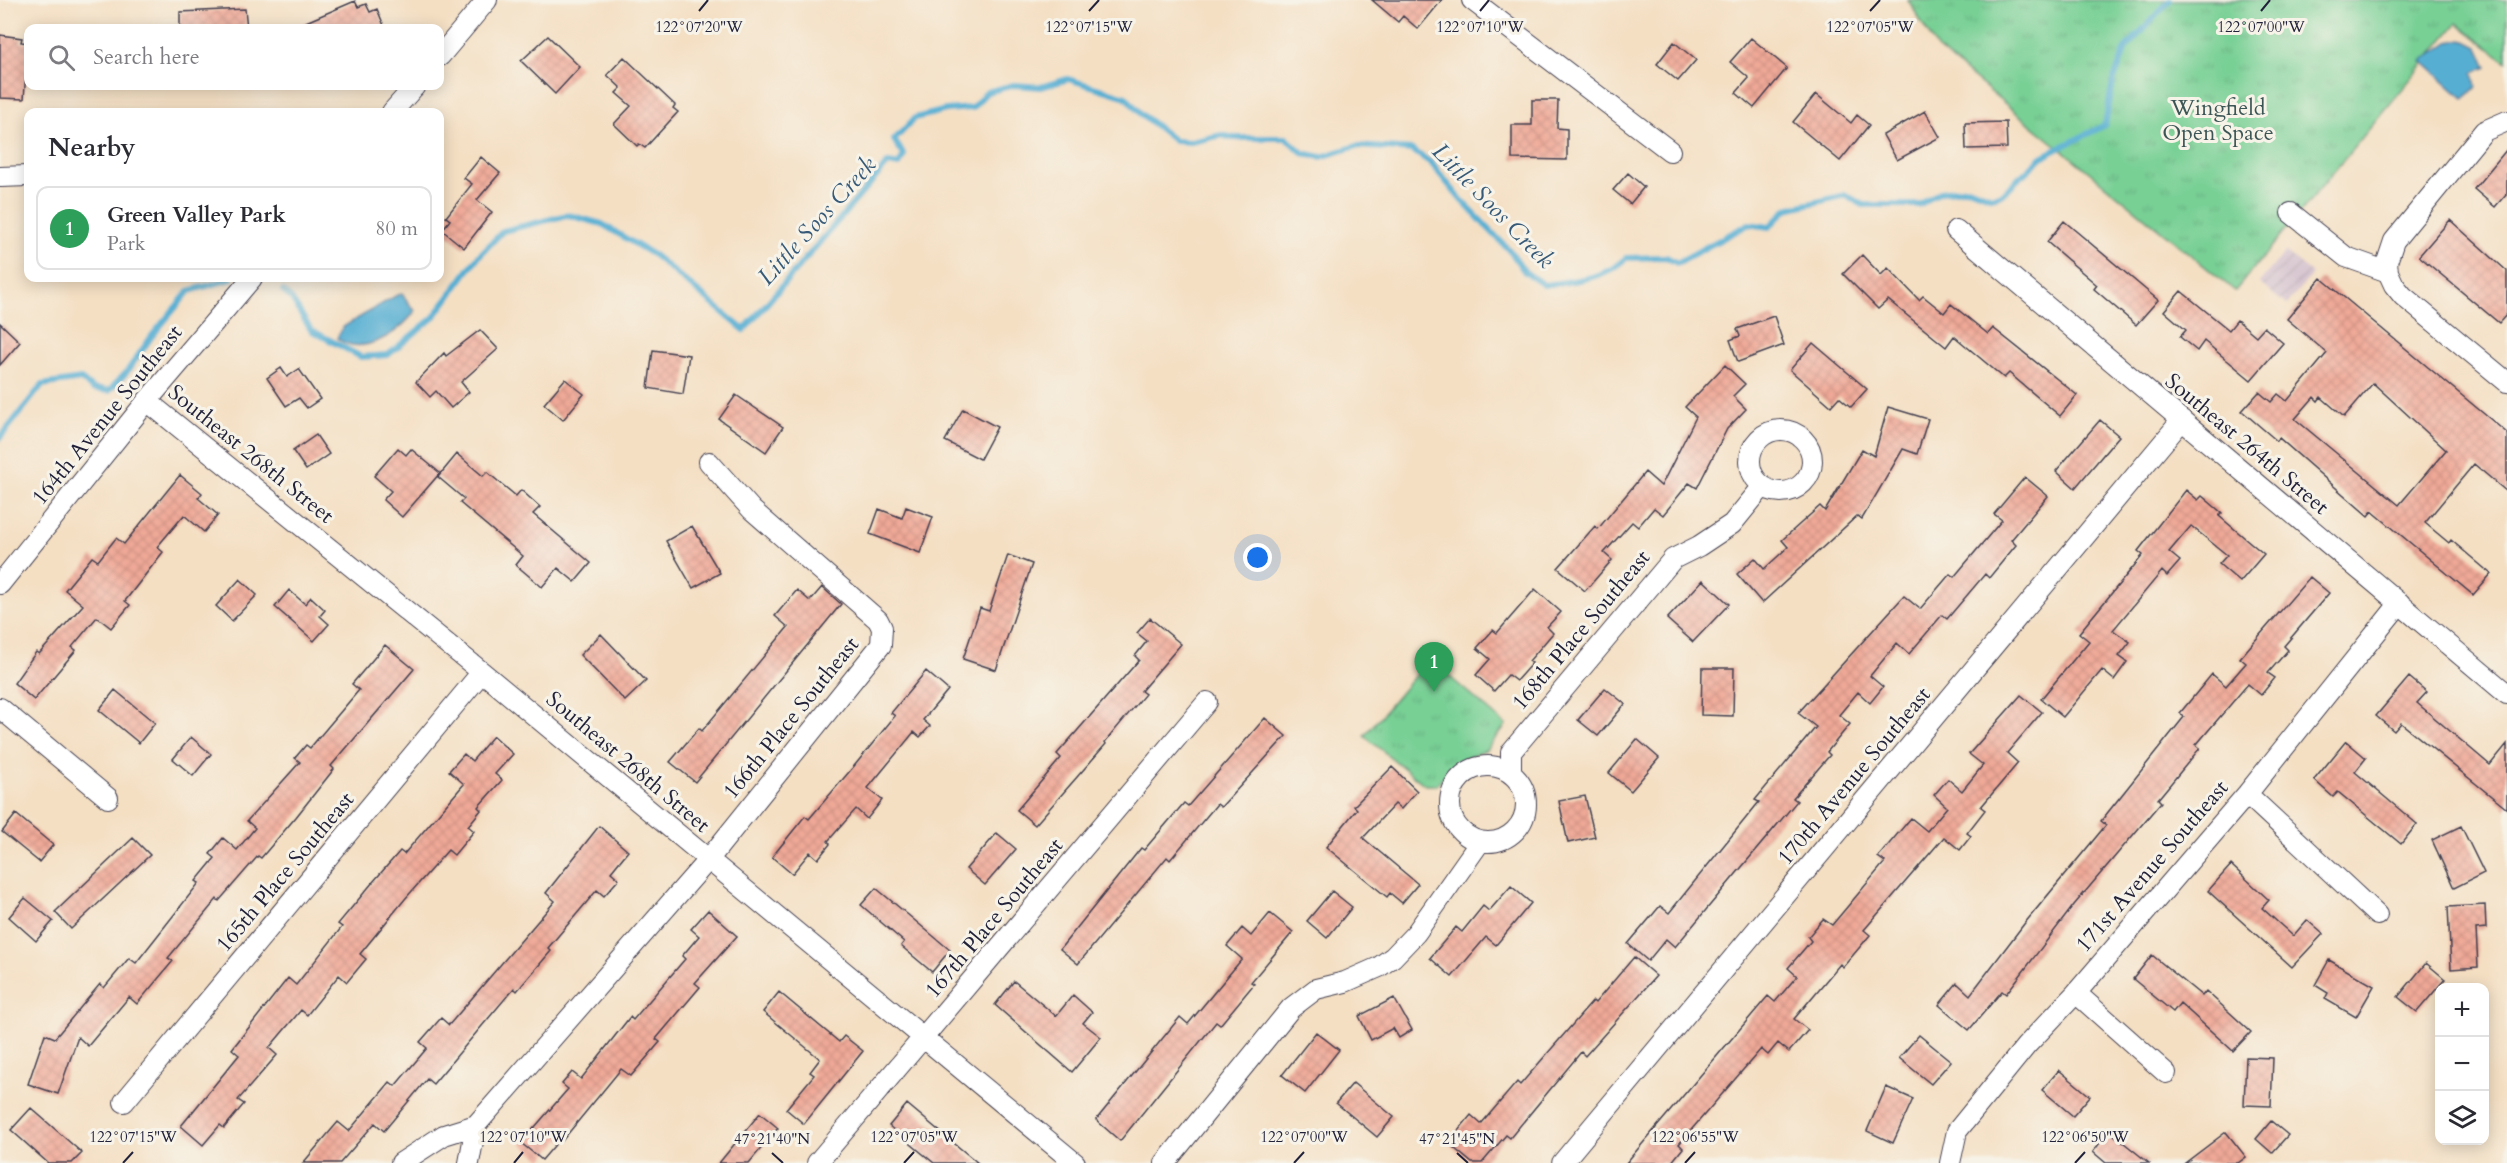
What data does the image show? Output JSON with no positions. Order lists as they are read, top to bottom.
{
  "streets": {
    "street": [
      "164th Avenue Southeast",
      "Southeast 264th Street",
      "Southeast 268th Street",
      "168th Place Southeast",
      "166th Place Southeast",
      "170th Avenue Southeast",
      "171st Avenue Southeast",
      "165th Place Southeast",
      "167th Place Southeast"
    ]
  },
  "crossings": [
    ["164th Avenue Southeast", "Southeast 268th Street"],
    ["Southeast 264th Street", "170th Avenue Southeast"],
    ["Southeast 264th Street", "171st Avenue Southeast"],
    ["Southeast 268th Street", "166th Place Southeast"],
    ["Southeast 268th Street", "165th Place Southeast"],
    ["Southeast 268th Street", "167th Place Southeast"]
  ],
  "water": ["Little Soos Creek"],
  "parks": ["Wingfield Open Space"],
  "page": {
    "search": "Search here",
    "heading": "Nearby",
    "list": [
      {
        "mark": "1",
        "name": "Green Valley Park",
        "note": "Park",
        "value": "80 m"
      }
    ],
    "pins": "1",
    "map_buttons": ["+", "−"]
  },
  "coordinates": [
    "122°07'20\"W",
    "122°07'15\"W",
    "122°07'10\"W",
    "122°07'05\"W",
    "122°07'00\"W",
    "122°06'55\"W",
    "122°06'50\"W",
    "47°21'40\"N",
    "47°21'45\"N"
  ]
}
